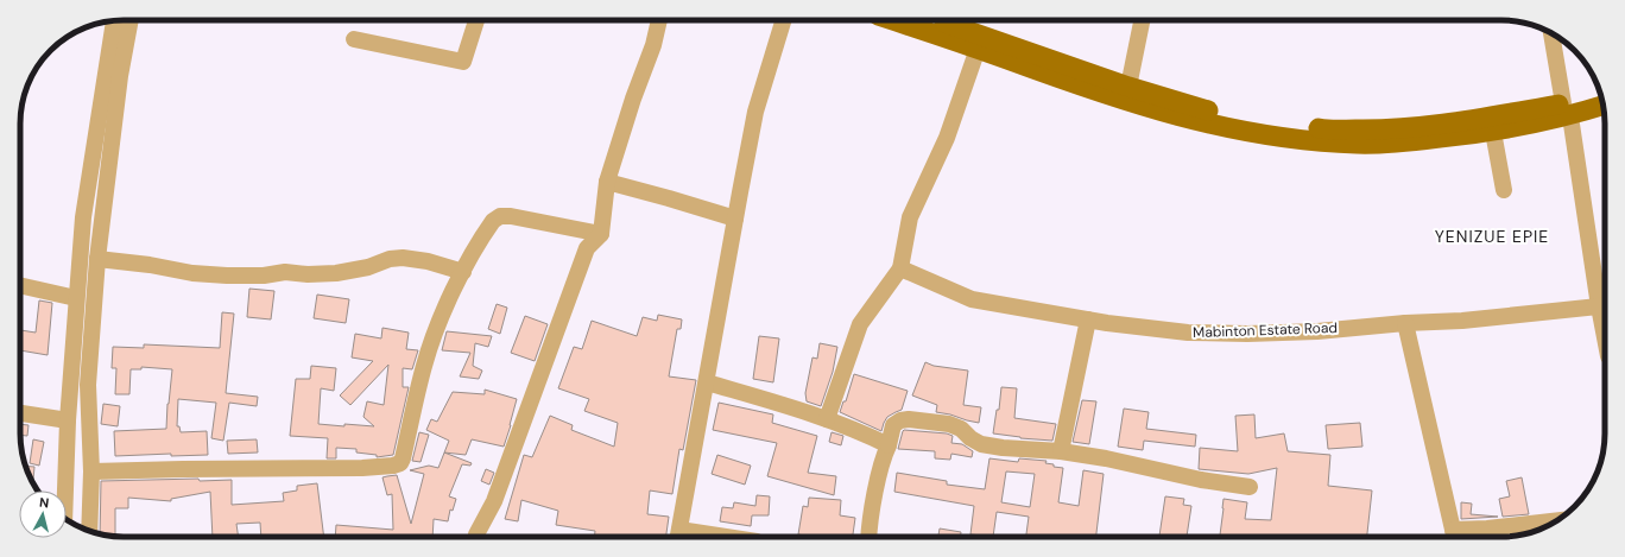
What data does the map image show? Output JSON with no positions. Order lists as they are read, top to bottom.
{
  "streets": {
    "street": ["Mabinton Estate Road"]
  },
  "districts": ["YENIZUE EPIE"],
  "north": "top"
}
